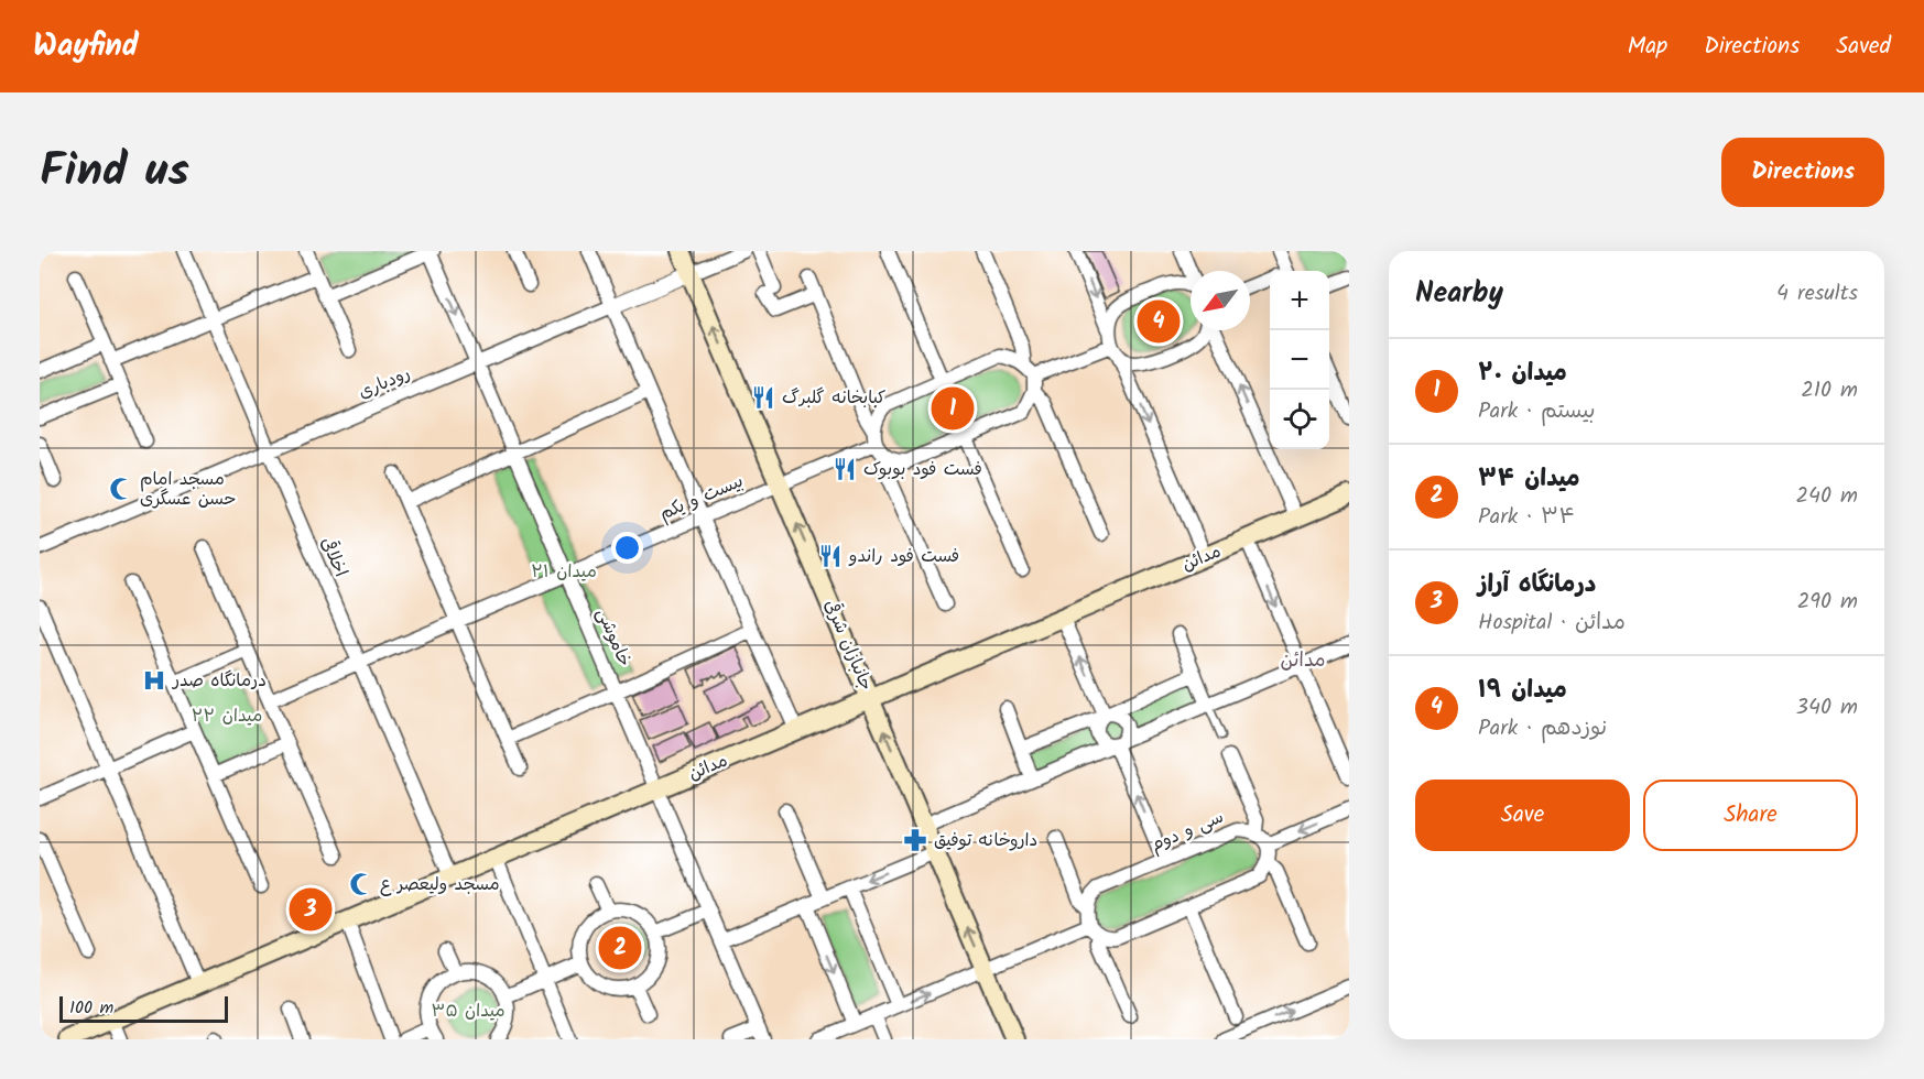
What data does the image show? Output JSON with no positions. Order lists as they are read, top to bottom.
{
  "streets": {
    "main road": ["مدائن", "جانبازان شرقی"],
    "street": [
      "رودباری",
      "بیست و یکم",
      "اخلاقی",
      "خاموشی",
      "سی و دوم"
    ]
  },
  "crossings": [
    ["رودباری", "اخلاقی"],
    ["رودباری", "خاموشی"],
    ["رودباری", "جانبازان شرقی"],
    ["بیست و یکم", "اخلاقی"],
    ["بیست و یکم", "خاموشی"],
    ["بیست و یکم", "جانبازان شرقی"],
    ["اخلاقی", "مدائن"],
    ["مدائن", "خاموشی"],
    ["مدائن", "جانبازان شرقی"]
  ],
  "one_way": ["جانبازان شرقی"],
  "districts": ["مدائن"],
  "parks": ["میدان ۲۱", "میدان ۲۲", "میدان ۳۵"],
  "places": {
    "restaurant": ["کبابخانه گلبرگ", "فست فود بوبوک", "فست فود راندو"],
    "mosque": ["مسجد امام حسن عسگری", "مسجد ولیعصر ع"],
    "hospital": ["درمانگاه صدر"],
    "pharmacy": ["داروخانه توفیق"]
  },
  "scale_bar": "100 m",
  "north": "bottom left",
  "page": {
    "header": "Wayfind",
    "nav": ["Map", "Directions", "Saved"],
    "title": "Find us",
    "buttons": [
      "Directions",
      ["Save", "Share"]
    ],
    "heading": ["Nearby", "4 results"],
    "map_buttons": ["+", "−"],
    "pins": [
      "4",
      "1",
      "3",
      "2"
    ],
    "list": [
      {
        "mark": "1",
        "name": "میدان ۲۰",
        "note": "Park · بیستم",
        "value": "210 m"
      },
      {
        "mark": "2",
        "name": "میدان ۳۴",
        "note": "Park · ۳۴",
        "value": "240 m"
      },
      {
        "mark": "3",
        "name": "درمانگاه آراز",
        "note": "Hospital · مدائن",
        "value": "290 m"
      },
      {
        "mark": "4",
        "name": "میدان ۱۹",
        "note": "Park · نوزدهم",
        "value": "340 m"
      }
    ],
    "scale": "100 m"
  }
}
